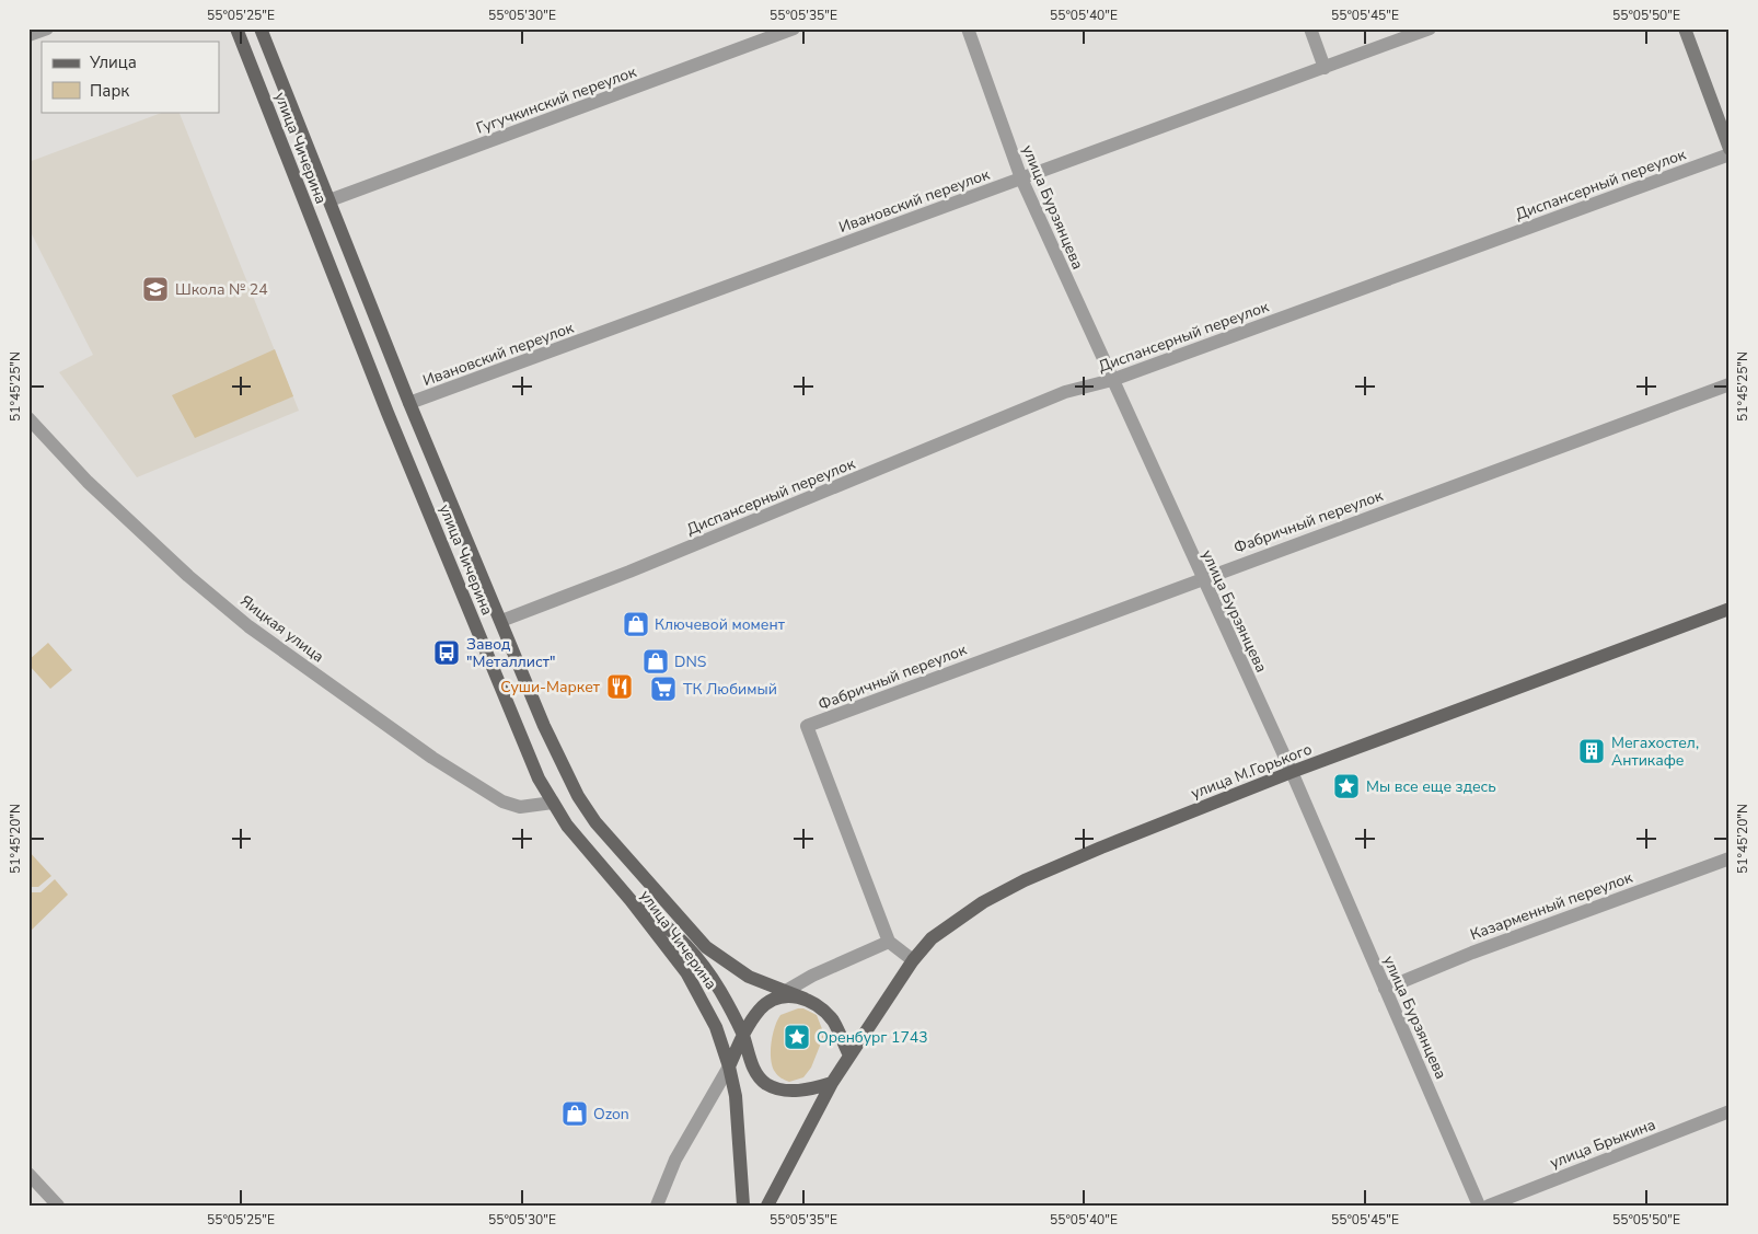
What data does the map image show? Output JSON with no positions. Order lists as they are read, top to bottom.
{
  "streets": {
    "main road": ["улица Чичерина", "улица М.Горького"],
    "street": [
      "Гугучкинский переулок",
      "Диспансерный переулок",
      "Ивановский переулок",
      "улица Бурзянцева",
      "Фабричный переулок",
      "Яицкая улица",
      "Казарменный переулок",
      "улица Брыкина"
    ]
  },
  "crossings": [
    ["Гугучкинский переулок", "улица Чичерина"],
    ["улица Чичерина", "Диспансерный переулок"],
    ["улица Чичерина", "Ивановский переулок"],
    ["улица Чичерина", "Яицкая улица"],
    ["улица Чичерина", "улица М.Горького"],
    ["Диспансерный переулок", "улица Бурзянцева"],
    ["Ивановский переулок", "улица Бурзянцева"],
    ["улица Бурзянцева", "Фабричный переулок"],
    ["улица Бурзянцева", "улица М.Горького"],
    ["улица Бурзянцева", "Казарменный переулок"]
  ],
  "places": {
    "school or university": ["Школа № 24"],
    "shop": ["Ключевой момент", "DNS", "Ozon"],
    "bus stop": ["Завод \"Металлист\""],
    "restaurant": ["Суши-Маркет"],
    "supermarket": ["ТК Любимый"],
    "building": ["Мегахостел, Антикафе"],
    "place": ["Мы все еще здесь", "Оренбург 1743"]
  },
  "legend": ["Улица", "Парк"],
  "coordinates": [
    "55°05'25\"E",
    "55°05'30\"E",
    "55°05'35\"E",
    "55°05'40\"E",
    "55°05'45\"E",
    "55°05'50\"E",
    "51°45'25\"N",
    "51°45'20\"N"
  ]
}
